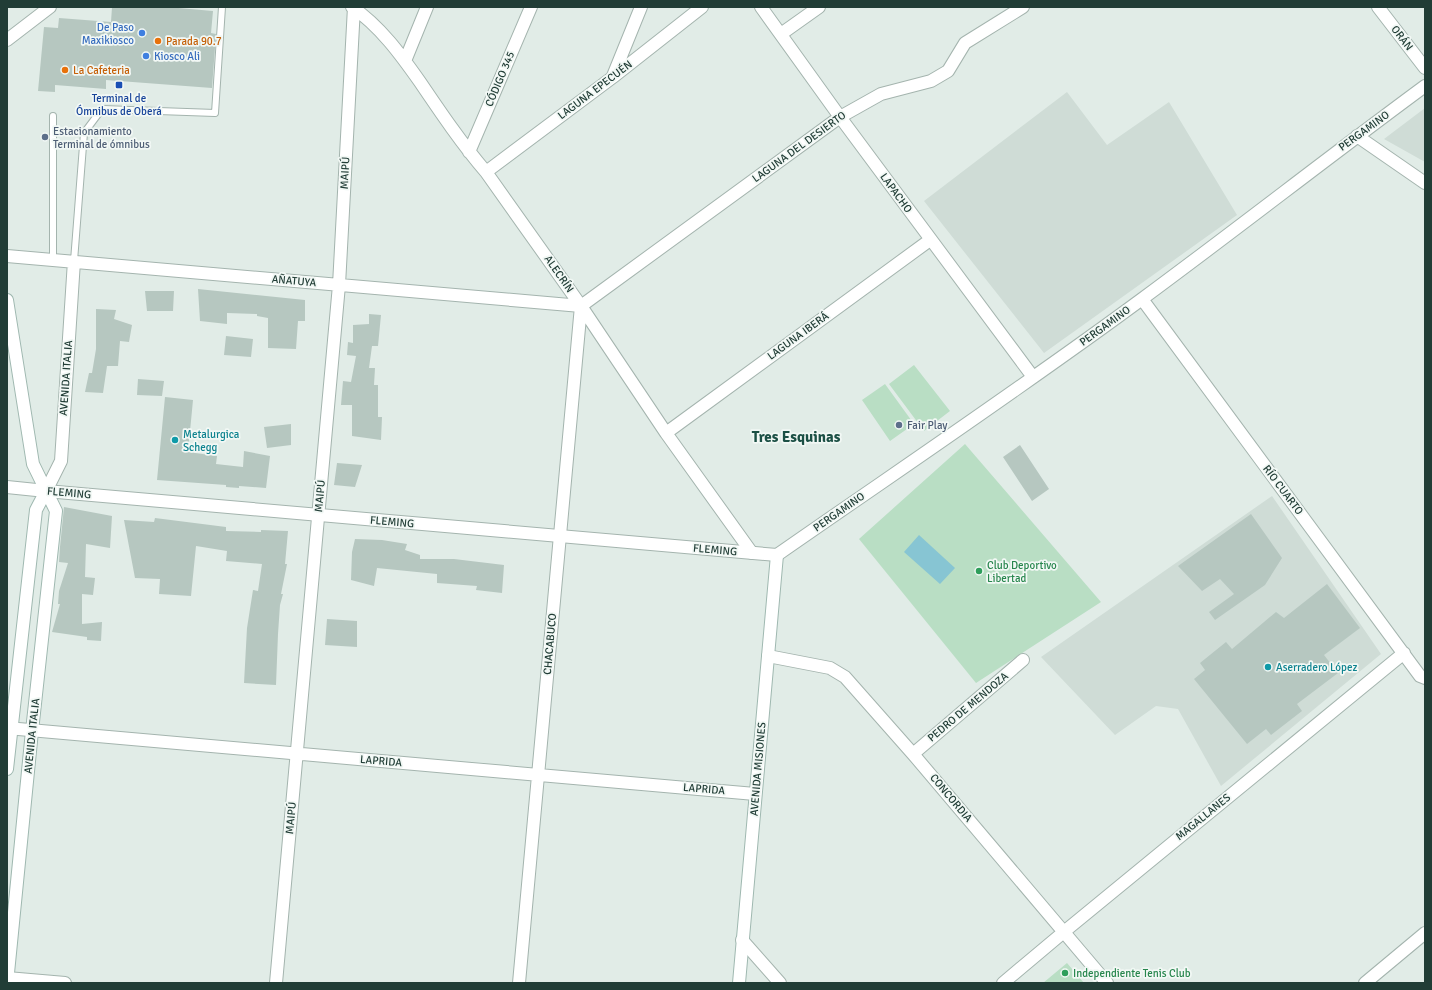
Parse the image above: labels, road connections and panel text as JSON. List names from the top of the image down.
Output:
{
  "streets": {
    "street": [
      "ORÁN",
      "CÓDIGO 345",
      "LAGUNA EPECUÉN",
      "PERGAMINO",
      "LAGUNA DEL DESIERTO",
      "MAIPÚ",
      "LAPACHO",
      "ALECRÍN",
      "AÑATUYA",
      "LAGUNA IBERÁ",
      "AVENIDA ITALIA",
      "RÍO CUARTO",
      "FLEMING",
      "CHACABUCO",
      "PEDRO DE MENDOZA",
      "LAPRIDA",
      "AVENIDA MISIONES",
      "CONCORDIA",
      "MAGALLANES"
    ]
  },
  "crossings": [
    ["CÓDIGO 345", "ALECRÍN"],
    ["LAGUNA EPECUÉN", "ALECRÍN"],
    ["PERGAMINO", "LAPACHO"],
    ["PERGAMINO", "RÍO CUARTO"],
    ["PERGAMINO", "FLEMING"],
    ["PERGAMINO", "AVENIDA MISIONES"],
    ["LAGUNA DEL DESIERTO", "LAPACHO"],
    ["LAGUNA DEL DESIERTO", "ALECRÍN"],
    ["LAGUNA DEL DESIERTO", "AÑATUYA"],
    ["LAGUNA DEL DESIERTO", "CHACABUCO"],
    ["MAIPÚ", "ALECRÍN"],
    ["MAIPÚ", "AÑATUYA"],
    ["MAIPÚ", "FLEMING"],
    ["MAIPÚ", "LAPRIDA"],
    ["LAPACHO", "LAGUNA IBERÁ"],
    ["ALECRÍN", "AÑATUYA"],
    ["ALECRÍN", "LAGUNA IBERÁ"],
    ["ALECRÍN", "FLEMING"],
    ["ALECRÍN", "CHACABUCO"],
    ["AÑATUYA", "AVENIDA ITALIA"],
    ["AÑATUYA", "CHACABUCO"],
    ["AVENIDA ITALIA", "FLEMING"],
    ["AVENIDA ITALIA", "LAPRIDA"],
    ["RÍO CUARTO", "MAGALLANES"],
    ["FLEMING", "CHACABUCO"],
    ["FLEMING", "AVENIDA MISIONES"],
    ["CHACABUCO", "LAPRIDA"],
    ["PEDRO DE MENDOZA", "CONCORDIA"],
    ["LAPRIDA", "AVENIDA MISIONES"],
    ["AVENIDA MISIONES", "CONCORDIA"],
    ["CONCORDIA", "MAGALLANES"]
  ],
  "districts": ["Tres Esquinas"],
  "places": {
    "other": [
      "De Paso Maxikiosco",
      "Parada 90.7",
      "Kiosco Ali",
      "La Cafeteria",
      "Estacionamiento Terminal de ómnibus",
      "Fair Play",
      "Metalurgica Schegg",
      "Club Deportivo Libertad",
      "Aserradero López",
      "Independiente Tenis Club"
    ],
    "transit": ["Terminal de Ómnibus de Oberá"]
  }
}
